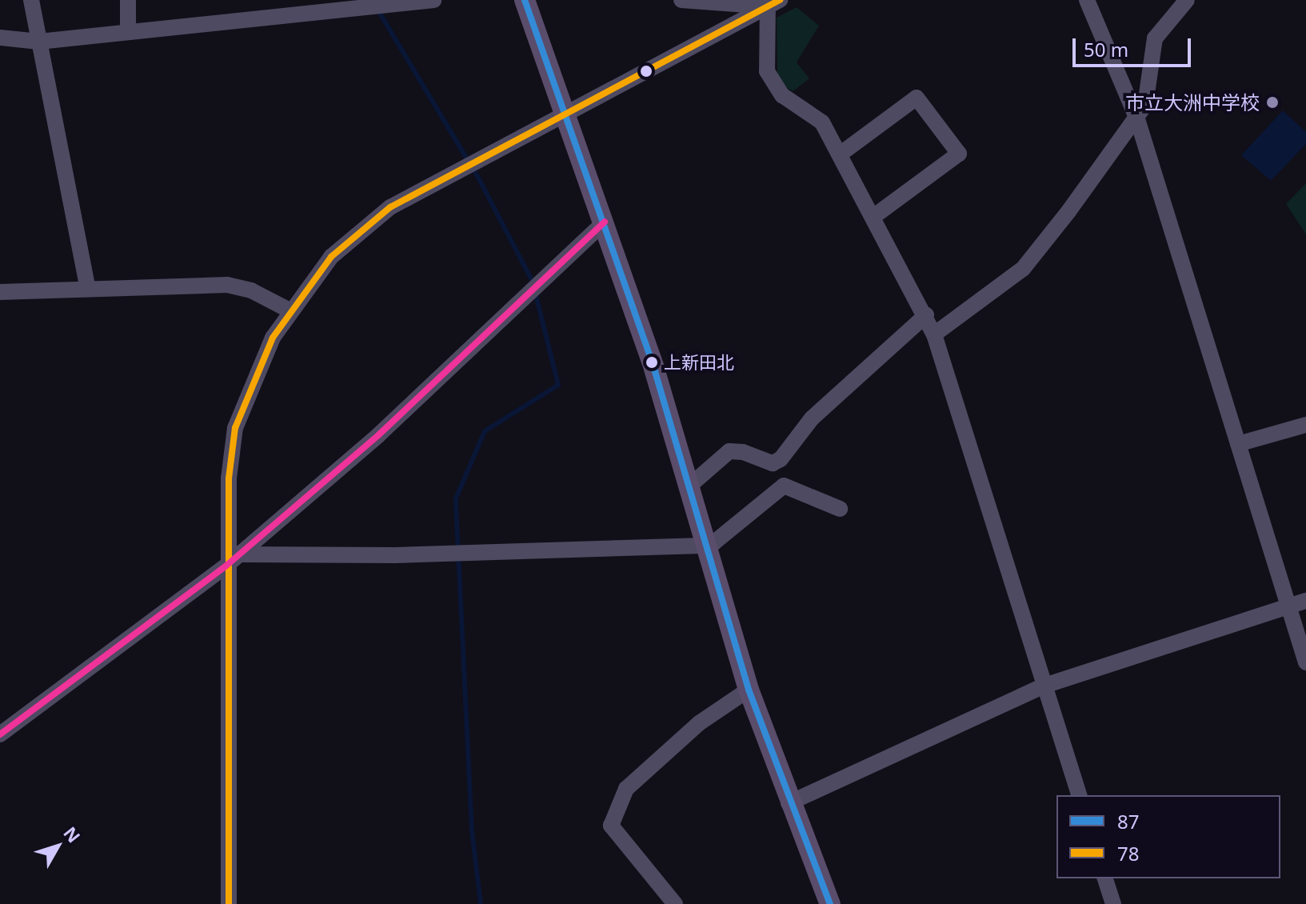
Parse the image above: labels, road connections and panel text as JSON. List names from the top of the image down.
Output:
{
  "places": ["市立大洲中学校", "上新田北"],
  "lines": ["transit line 87", "transit line 78"],
  "legend": ["87", "78"],
  "scale_bar": "50 m",
  "north": "top right"
}
